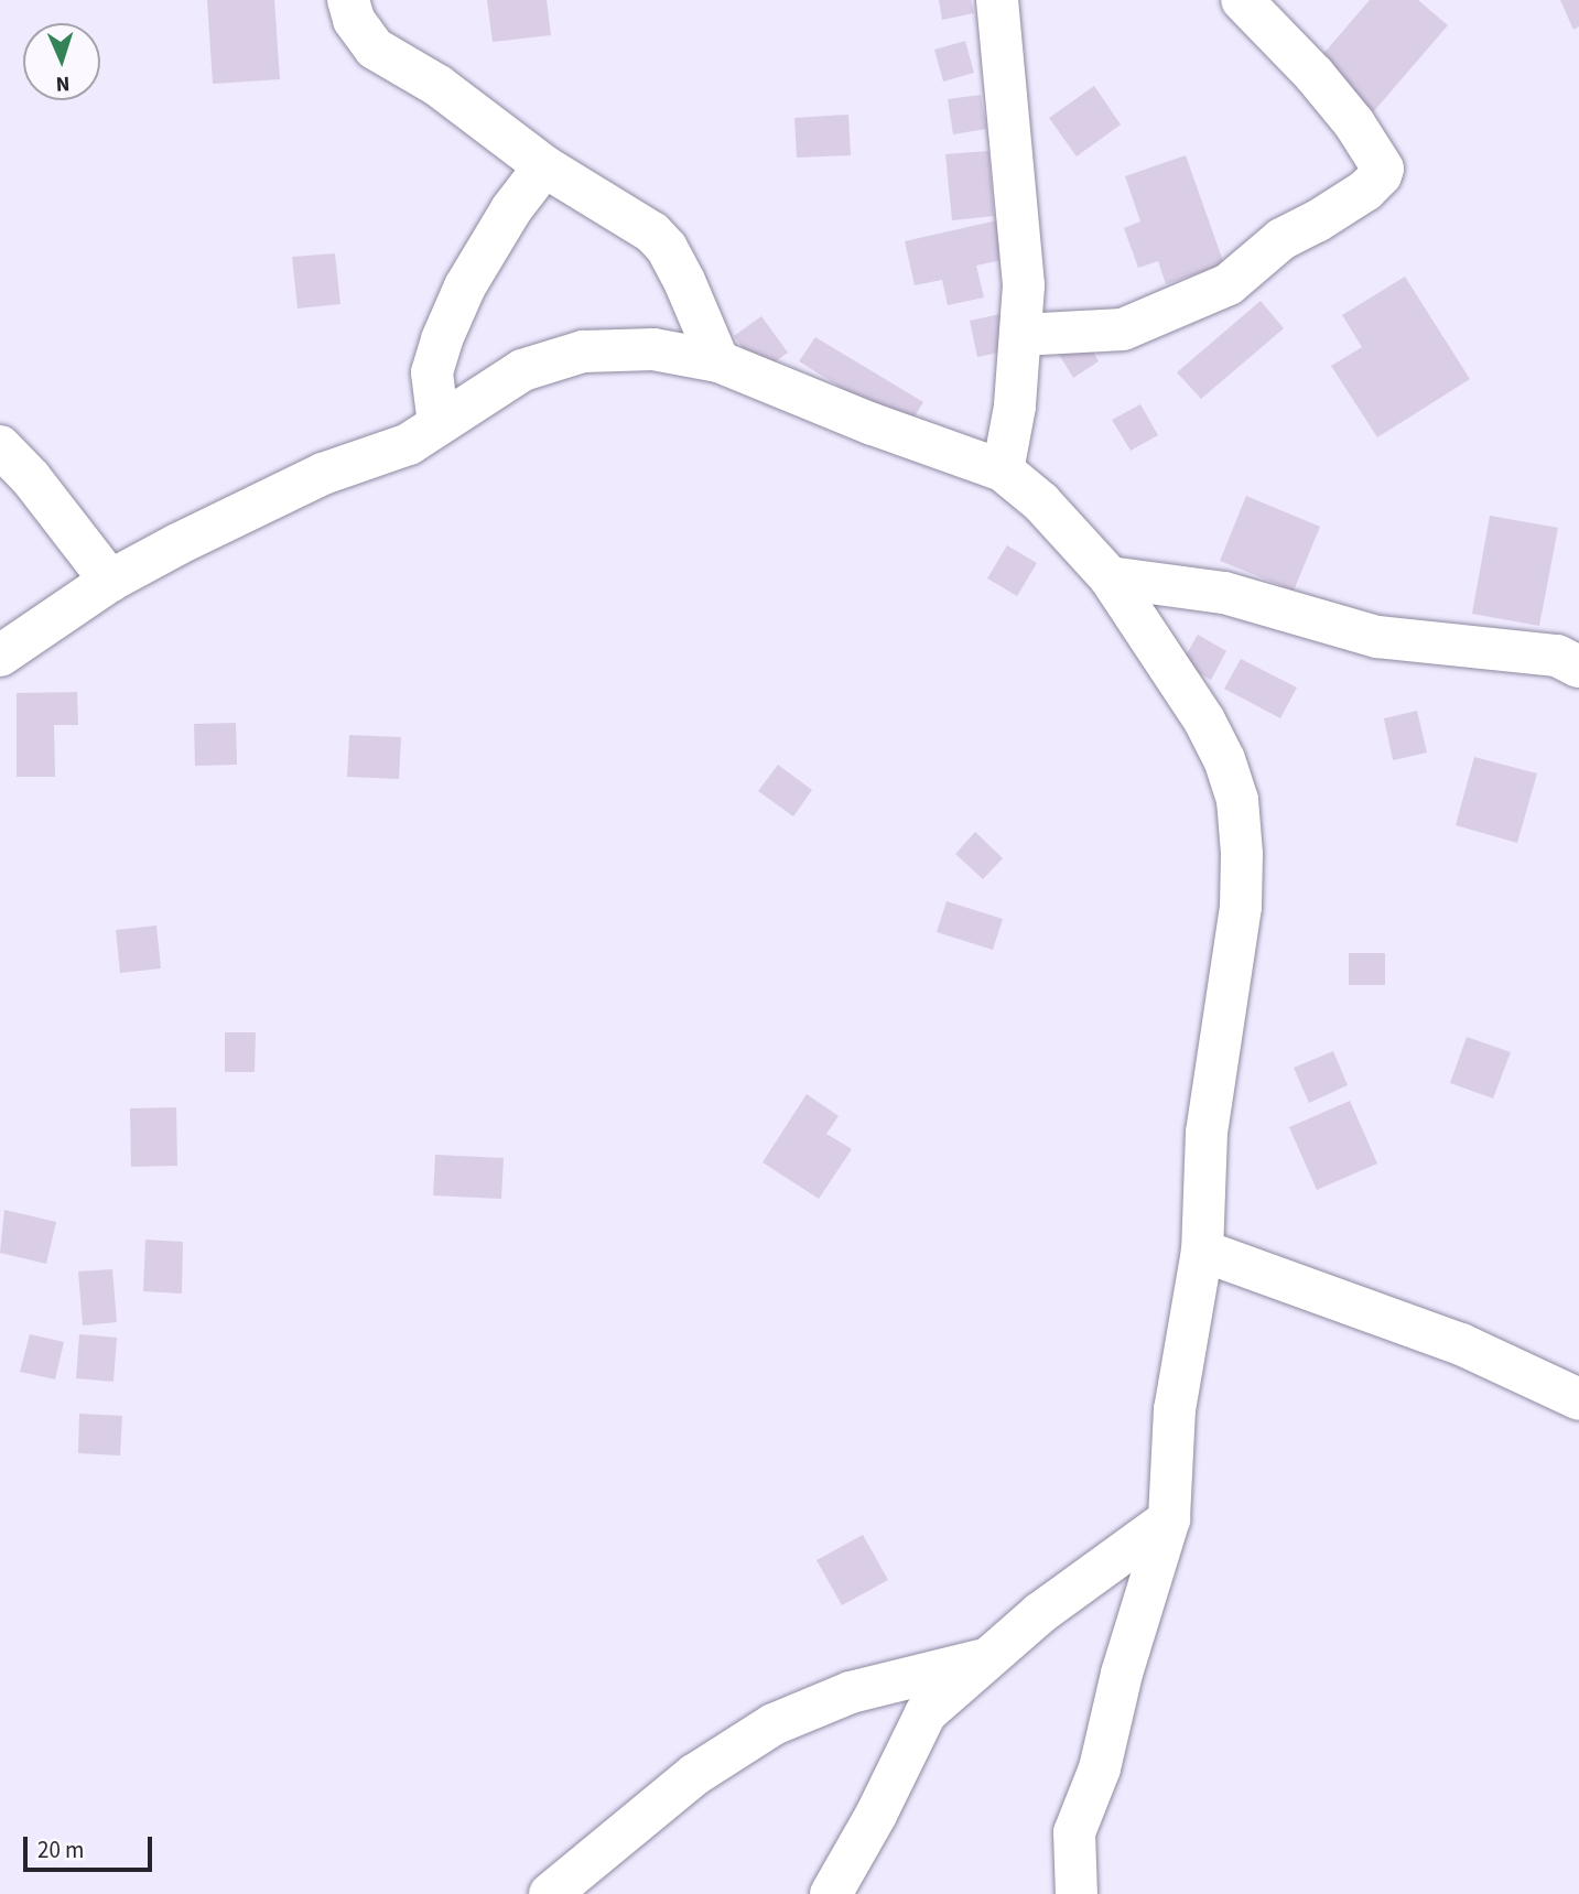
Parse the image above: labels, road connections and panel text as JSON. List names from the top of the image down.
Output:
{
  "scale_bar": "20 m",
  "north": "bottom"
}
